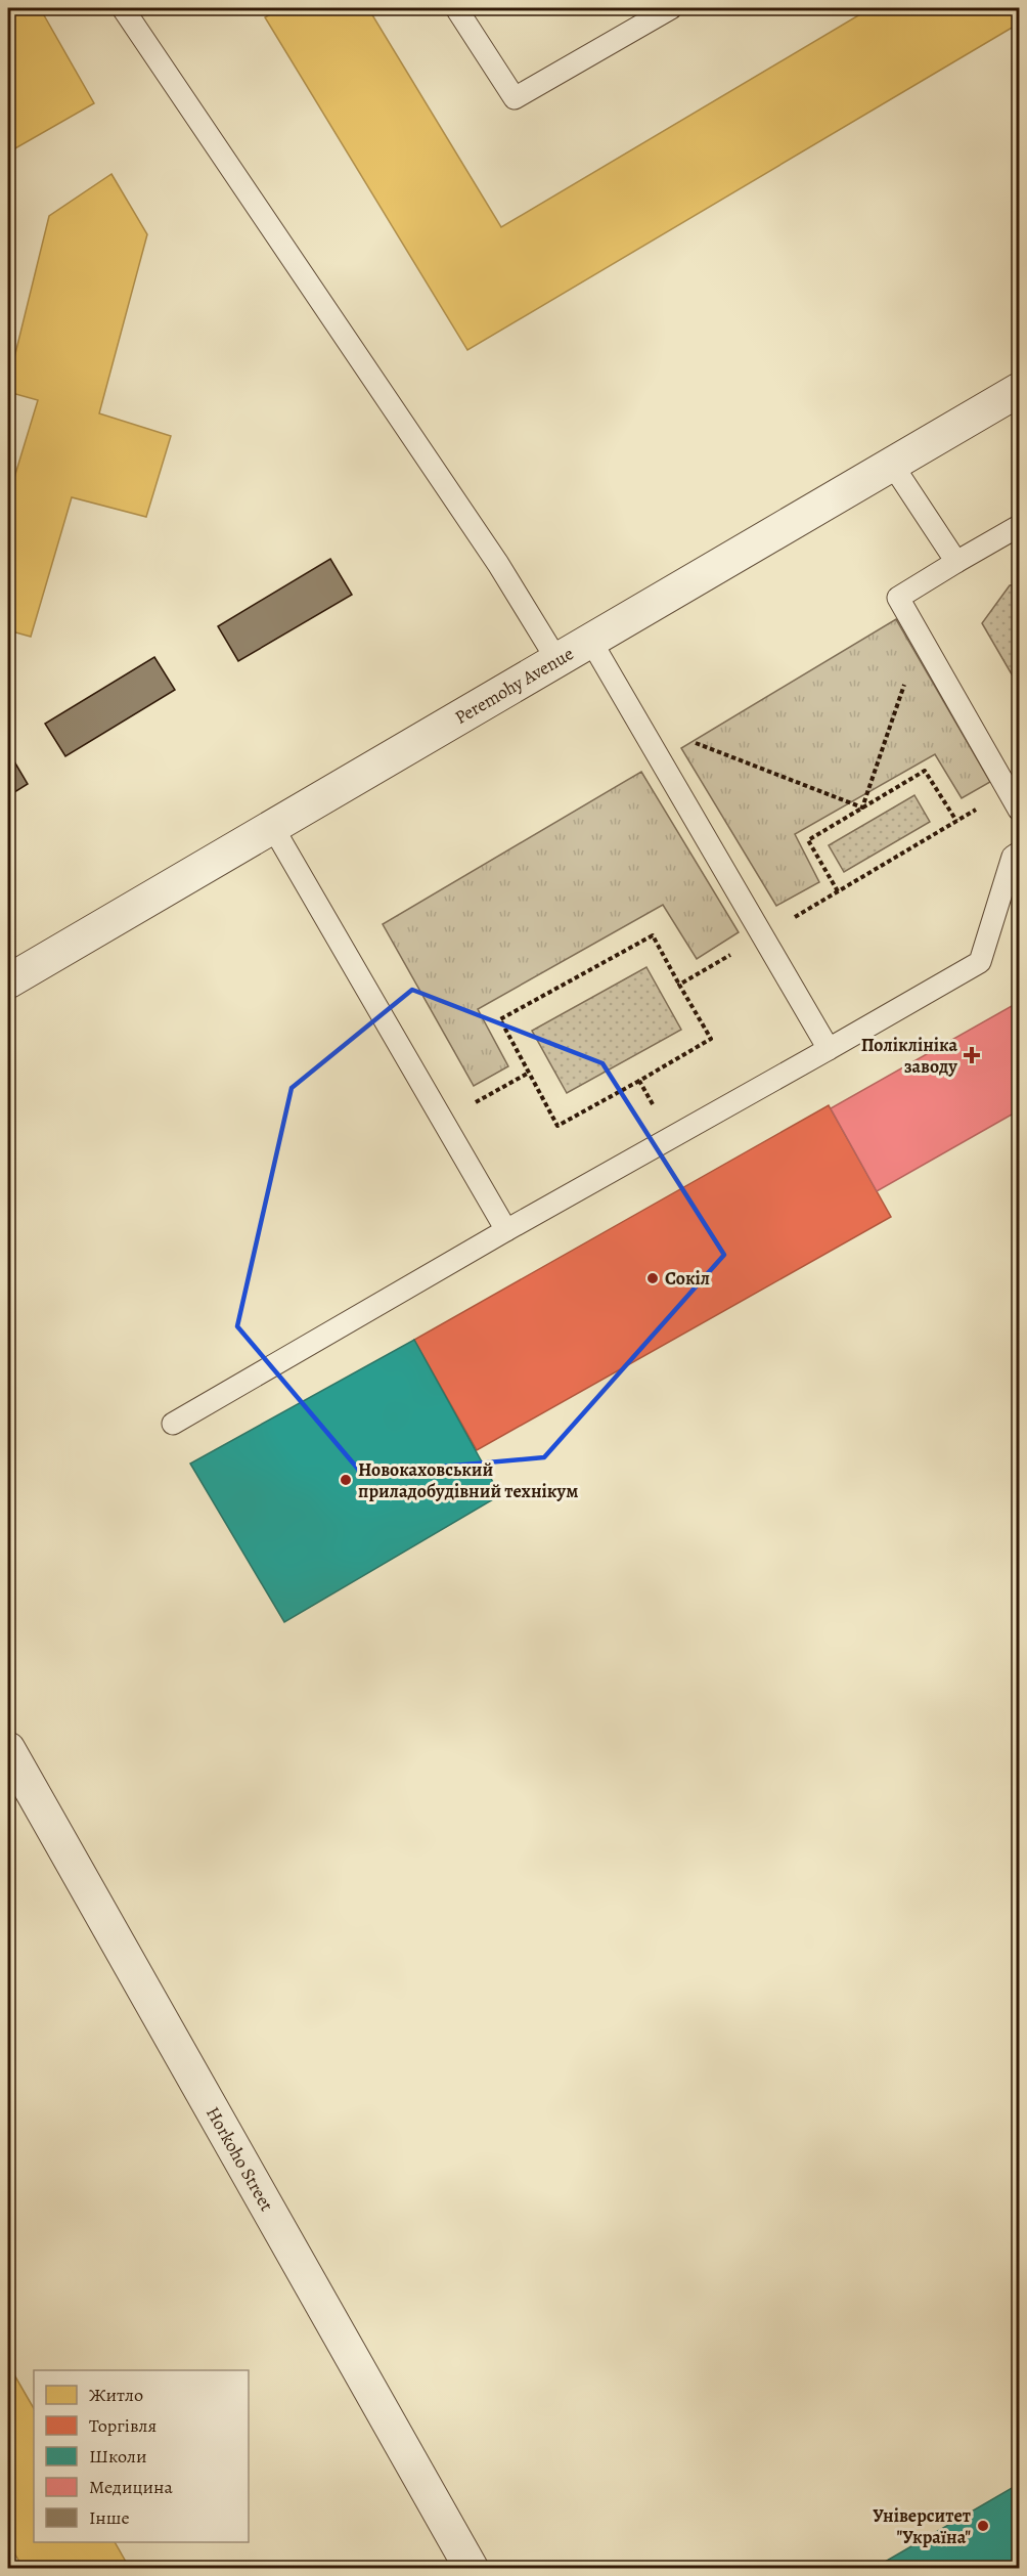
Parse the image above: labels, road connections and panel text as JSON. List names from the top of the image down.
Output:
{
  "streets": {
    "street": ["Peremohy Avenue", "Horkoho Street"]
  },
  "places": {
    "health": ["Поліклініка заводу"],
    "other": ["Сокіл", "Новокаховський приладобудівний технікум", "Університет \"Україна\""]
  },
  "legend": [
    "Житло",
    "Торгівля",
    "Школи",
    "Медицина",
    "Інше"
  ]
}
